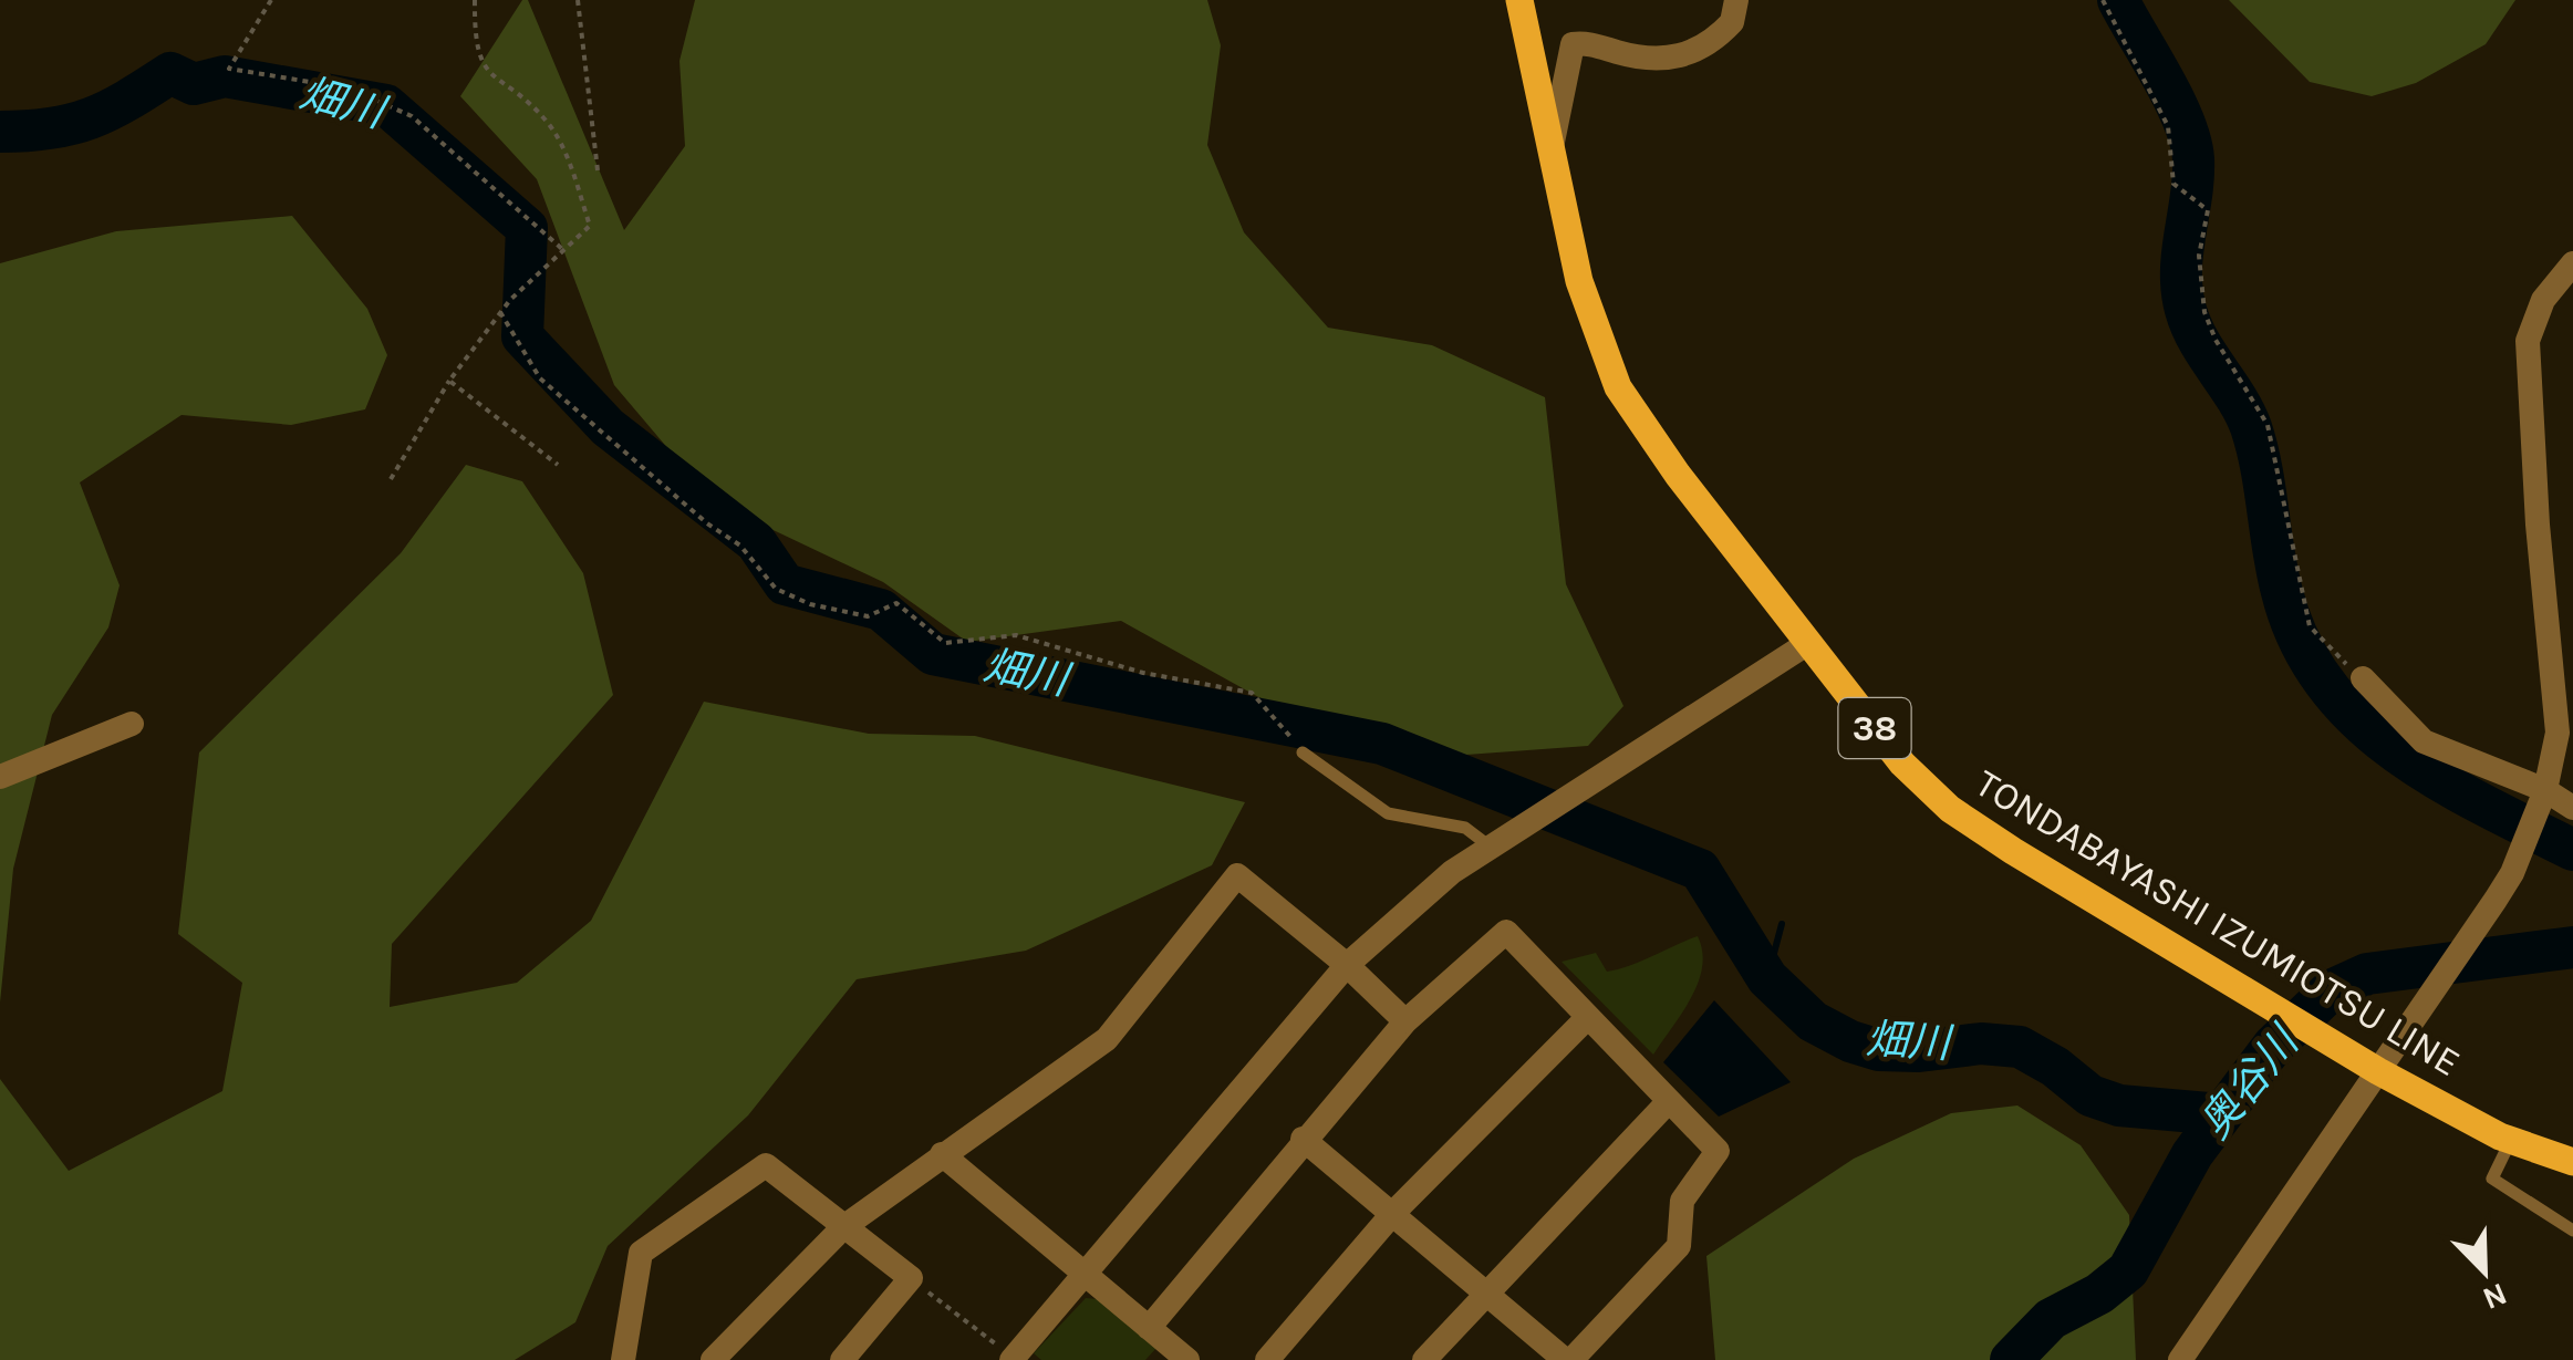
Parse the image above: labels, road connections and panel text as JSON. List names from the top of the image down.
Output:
{
  "streets": {
    "main road": ["38", "TONDABAYASHI IZUMIOTSU LINE"]
  },
  "water": ["畑川", "奥谷川"],
  "north": "bottom right"
}
